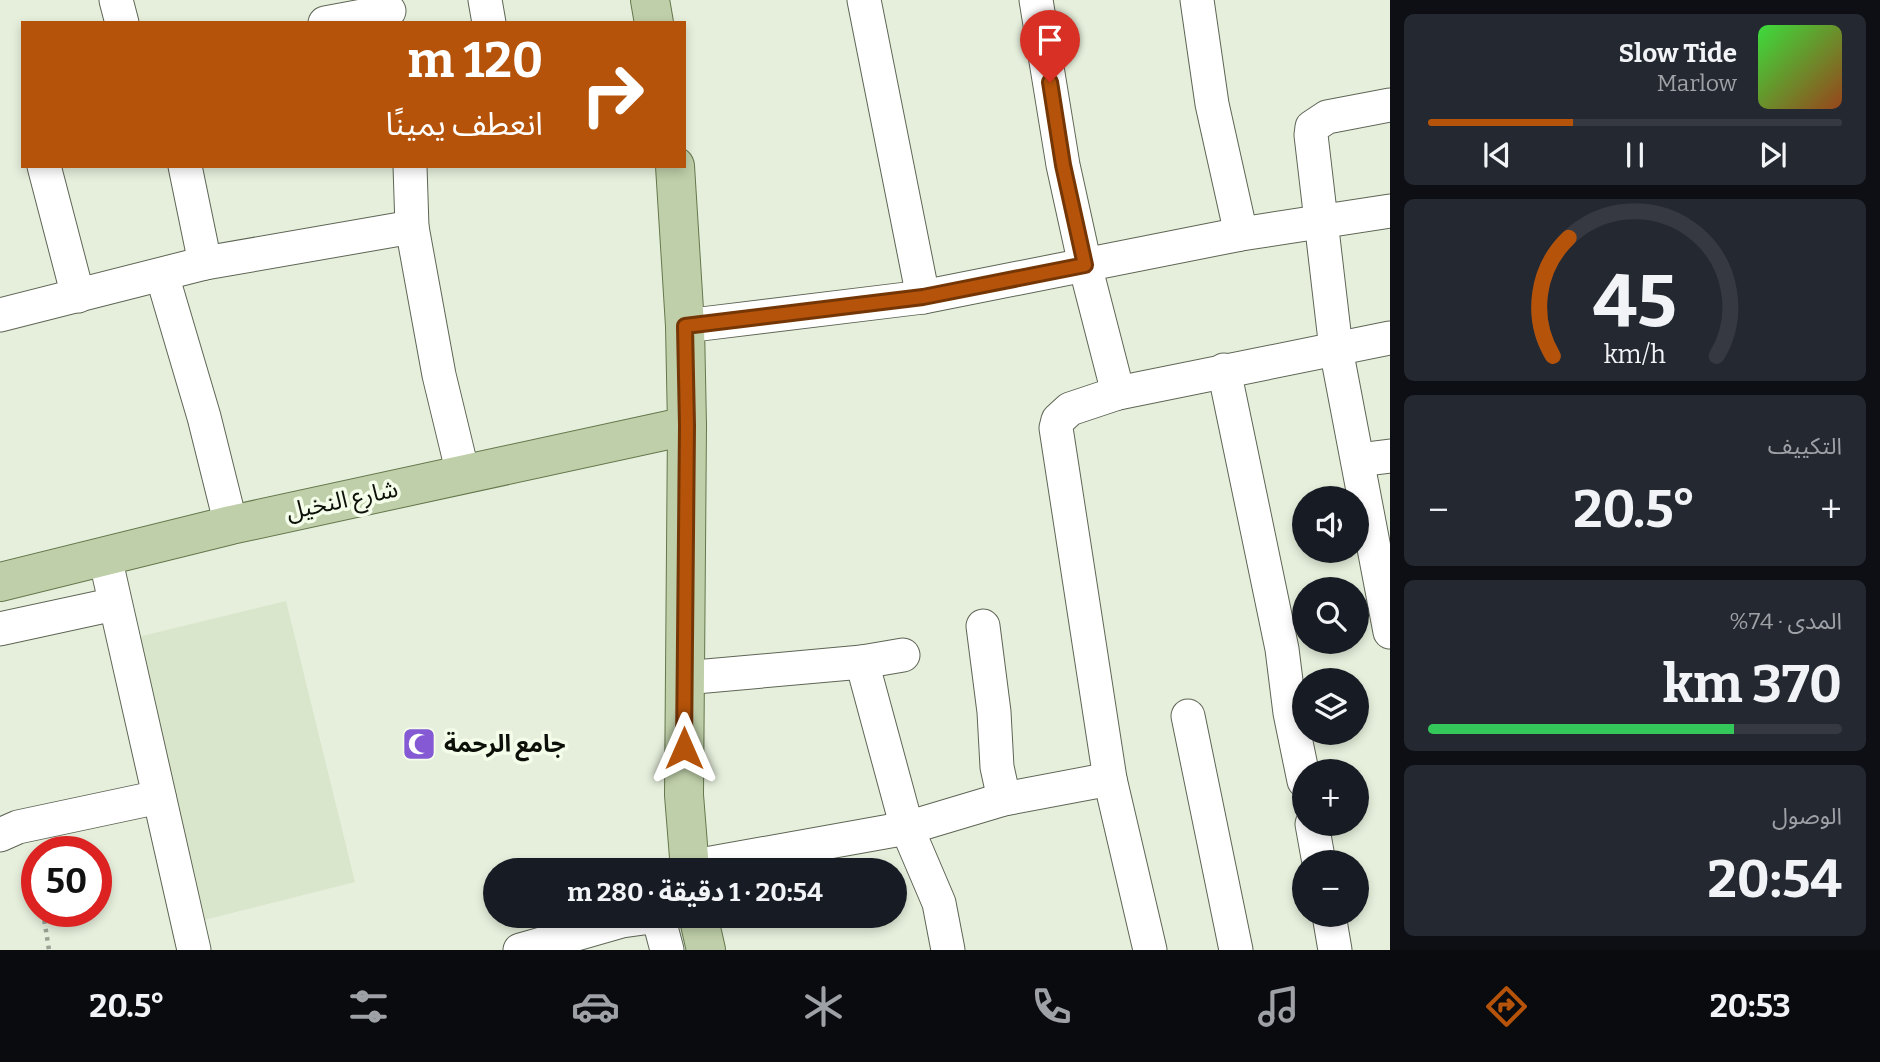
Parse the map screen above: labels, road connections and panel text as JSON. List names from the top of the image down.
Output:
{
  "streets": {
    "main road": ["شارع النخيل"]
  },
  "places": {
    "mosque": ["جامع الرحمة"]
  },
  "page": {
    "turn": ["120 m", "انعطف يمينًا"],
    "song": ["Slow Tide", "Marlow"],
    "tile": [
      "التكييف",
      ["المدى · 74%", "370 km"],
      ["الوصول", "20:54"]
    ],
    "heat": ["−", "20.5°", "+"],
    "map_buttons": ["+", "−"],
    "limit": "50",
    "trip": "20:54 · 1 دقيقة · 280 m",
    "tabs": ["20:53", "20.5°"],
    "gauge": ["45", "km/h"]
  }
}
